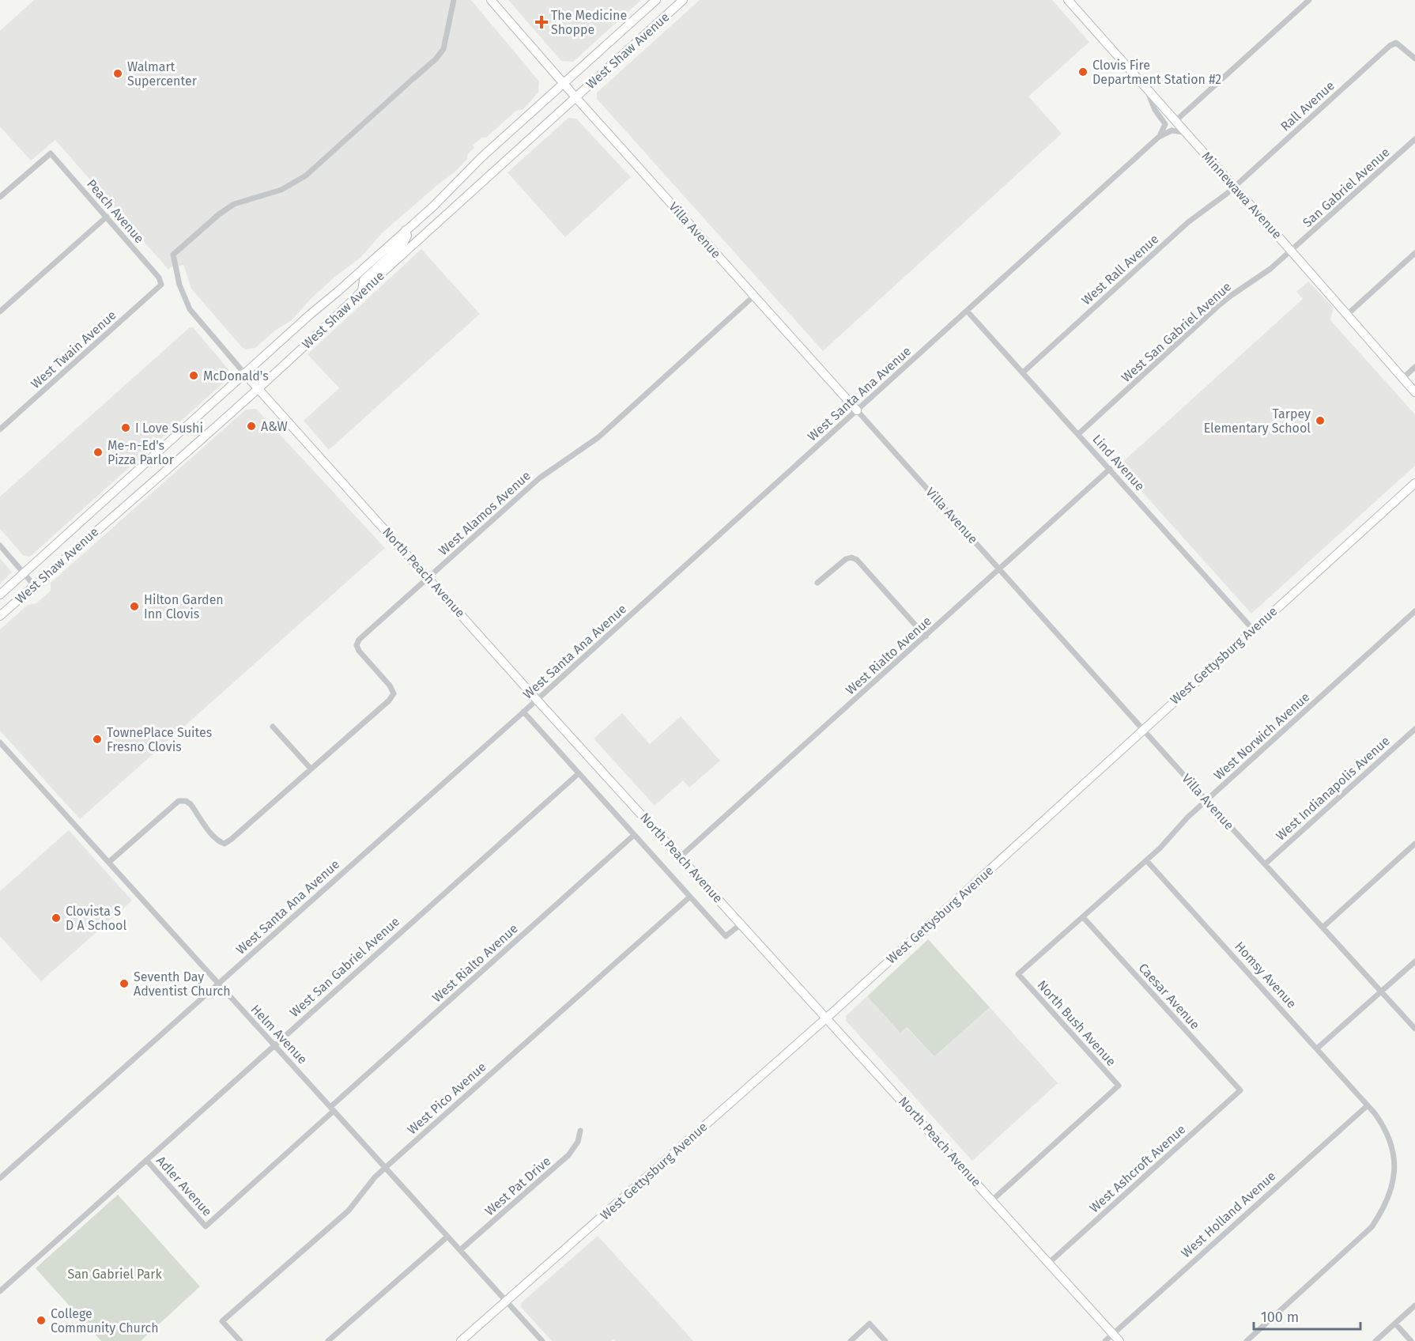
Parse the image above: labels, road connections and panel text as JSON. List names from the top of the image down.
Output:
{
  "streets": {
    "main road": [
      "West Shaw Avenue",
      "Minnewawa Avenue",
      "Villa Avenue",
      "North Peach Avenue",
      "West Gettysburg Avenue"
    ],
    "street": [
      "Rall Avenue",
      "San Gabriel Avenue",
      "Peach Avenue",
      "West Rall Avenue",
      "West San Gabriel Avenue",
      "West Twain Avenue",
      "West Santa Ana Avenue",
      "Lind Avenue",
      "West Alamos Avenue",
      "West Rialto Avenue",
      "West Norwich Avenue",
      "West Indianapolis Avenue",
      "Homsy Avenue",
      "Caesar Avenue",
      "North Bush Avenue",
      "Helm Avenue",
      "West Pico Avenue",
      "West Ashcroft Avenue",
      "Adler Avenue",
      "West Pat Drive",
      "West Holland Avenue"
    ]
  },
  "crossings": [
    ["West Shaw Avenue", "Villa Avenue"],
    ["West Shaw Avenue", "North Peach Avenue"],
    ["Rall Avenue", "Minnewawa Avenue"],
    ["Rall Avenue", "West Rall Avenue"],
    ["San Gabriel Avenue", "Minnewawa Avenue"],
    ["San Gabriel Avenue", "West San Gabriel Avenue"],
    ["Minnewawa Avenue", "West Rall Avenue"],
    ["Minnewawa Avenue", "West San Gabriel Avenue"],
    ["Minnewawa Avenue", "West Santa Ana Avenue"],
    ["Peach Avenue", "West Twain Avenue"],
    ["Villa Avenue", "West Santa Ana Avenue"],
    ["Villa Avenue", "West Alamos Avenue"],
    ["Villa Avenue", "West Rialto Avenue"],
    ["Villa Avenue", "West Gettysburg Avenue"],
    ["Villa Avenue", "West Norwich Avenue"],
    ["Villa Avenue", "West Indianapolis Avenue"],
    ["West Rall Avenue", "Lind Avenue"],
    ["West San Gabriel Avenue", "Lind Avenue"],
    ["West San Gabriel Avenue", "Helm Avenue"],
    ["West San Gabriel Avenue", "Adler Avenue"],
    ["West Santa Ana Avenue", "Lind Avenue"],
    ["West Santa Ana Avenue", "North Peach Avenue"],
    ["West Santa Ana Avenue", "Helm Avenue"],
    ["Lind Avenue", "West Rialto Avenue"],
    ["Lind Avenue", "West Gettysburg Avenue"],
    ["West Alamos Avenue", "North Peach Avenue"],
    ["West Alamos Avenue", "Helm Avenue"],
    ["North Peach Avenue", "West Rialto Avenue"],
    ["North Peach Avenue", "West Gettysburg Avenue"],
    ["North Peach Avenue", "North Bush Avenue"],
    ["North Peach Avenue", "West Ashcroft Avenue"],
    ["North Peach Avenue", "West Holland Avenue"],
    ["West Rialto Avenue", "Helm Avenue"],
    ["West Rialto Avenue", "Adler Avenue"],
    ["West Gettysburg Avenue", "Helm Avenue"],
    ["West Norwich Avenue", "Homsy Avenue"],
    ["West Norwich Avenue", "Caesar Avenue"],
    ["West Norwich Avenue", "North Bush Avenue"],
    ["Homsy Avenue", "West Holland Avenue"],
    ["Caesar Avenue", "West Ashcroft Avenue"],
    ["Helm Avenue", "West Pico Avenue"],
    ["Helm Avenue", "West Pat Drive"]
  ],
  "parks": ["San Gabriel Park"],
  "places": {
    "health": ["The Medicine Shoppe"],
    "other": [
      "Clovis Fire Department Station #2",
      "Walmart Supercenter",
      "McDonald's",
      "Tarpey Elementary School",
      "A&W",
      "I Love Sushi",
      "Me-n-Ed's Pizza Parlor",
      "Hilton Garden Inn Clovis",
      "TownePlace Suites Fresno Clovis",
      "Clovista S D A School",
      "Seventh Day Adventist Church",
      "College Community Church"
    ]
  },
  "scale_bar": "100 m"
}
